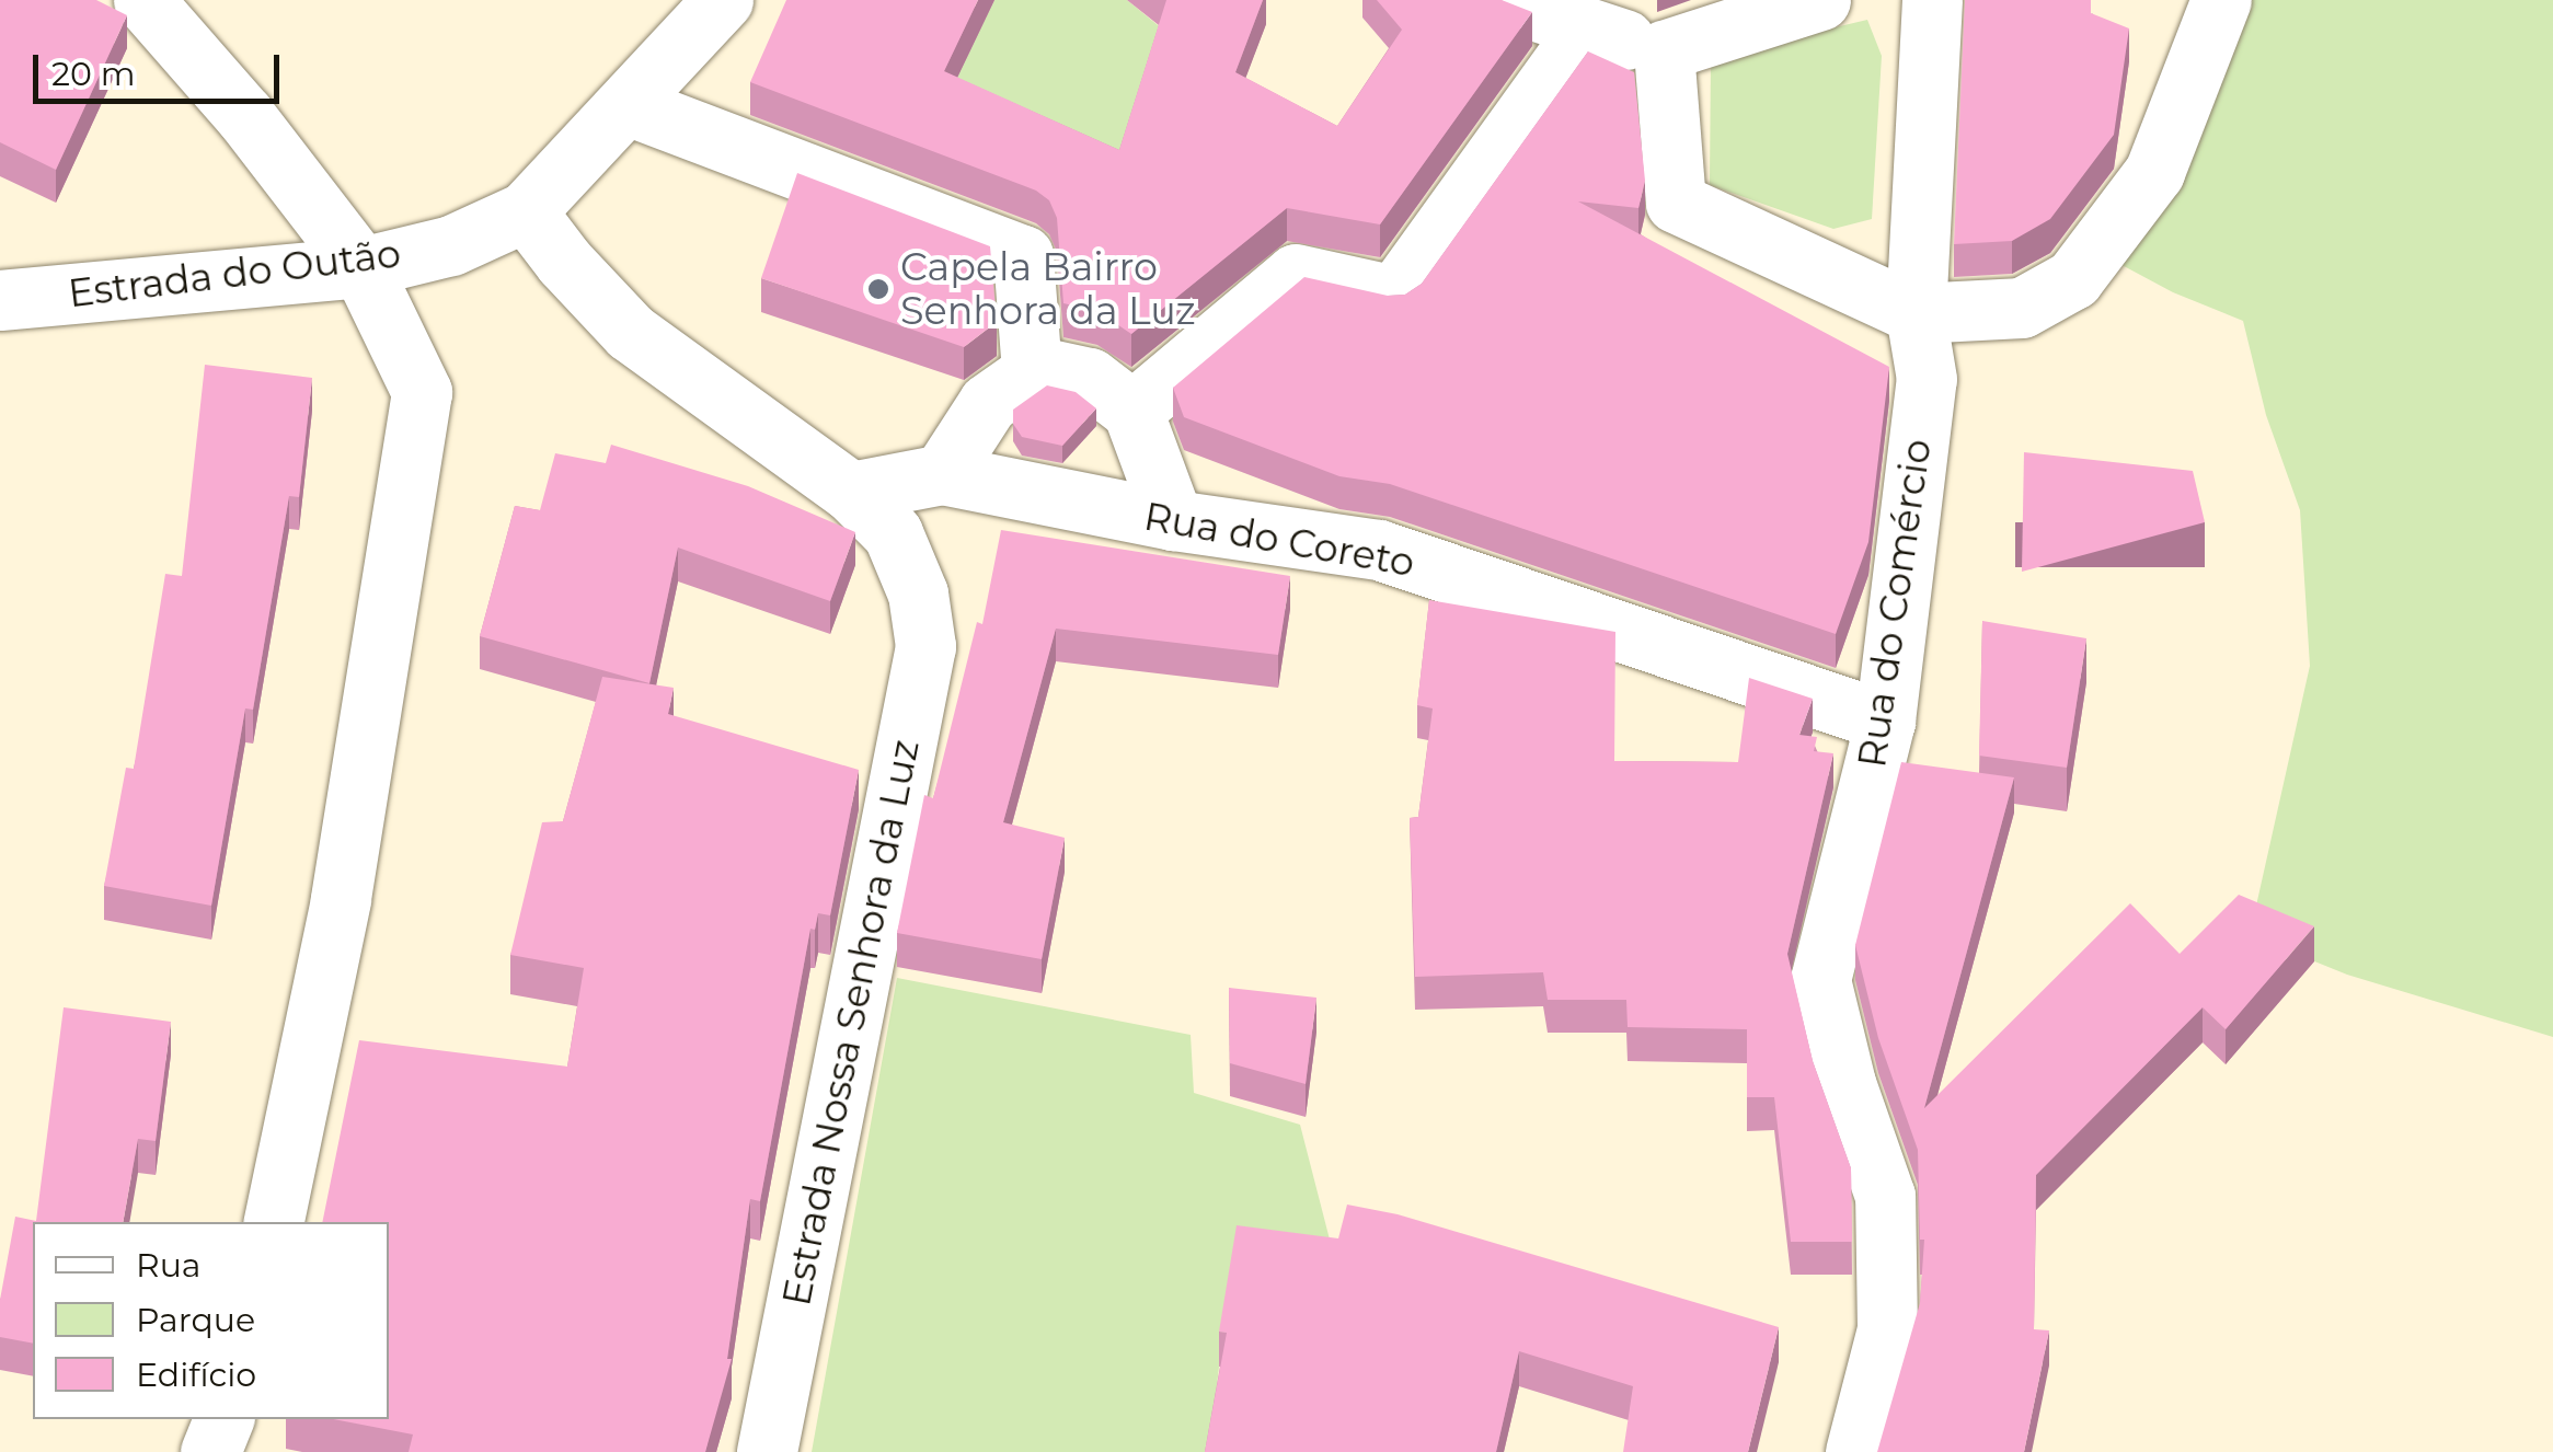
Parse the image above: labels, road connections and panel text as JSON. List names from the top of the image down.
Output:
{
  "streets": {
    "street": [
      "Estrada do Outão",
      "Rua do Coreto",
      "Rua do Comércio",
      "Estrada Nossa Senhora da Luz"
    ]
  },
  "crossings": [
    ["Estrada do Outão", "Estrada Nossa Senhora da Luz"],
    ["Rua do Coreto", "Rua do Comércio"],
    ["Rua do Coreto", "Estrada Nossa Senhora da Luz"]
  ],
  "places": ["Capela Bairro Senhora da Luz"],
  "legend": ["Rua", "Parque", "Edifício"],
  "scale_bar": "20 m"
}
